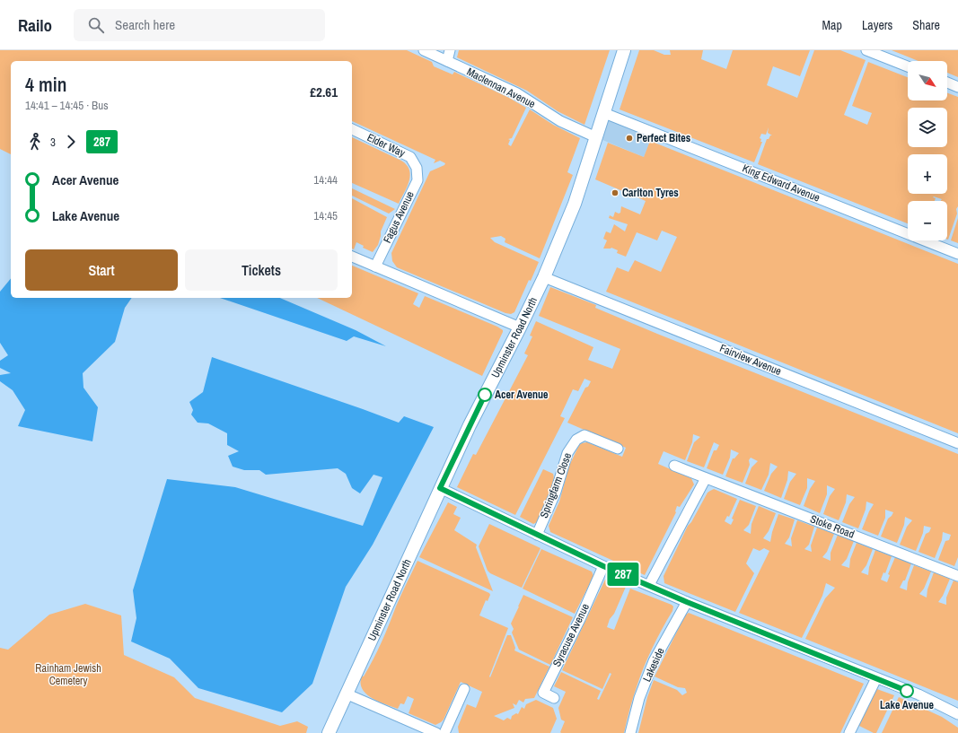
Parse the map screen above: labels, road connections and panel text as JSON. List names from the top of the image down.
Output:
{
  "streets": {
    "street": [
      "Maclennan Avenue",
      "Elder Way",
      "King Edward Avenue",
      "Fagus Avenue",
      "Upminster Road North",
      "Fairview Avenue",
      "Springfarm Close",
      "Stoke Road",
      "Syracuse Avenue",
      "Lakeside"
    ]
  },
  "crossings": [
    ["Maclennan Avenue", "Upminster Road North"],
    ["Elder Way", "Fagus Avenue"],
    ["King Edward Avenue", "Upminster Road North"],
    ["Upminster Road North", "Fairview Avenue"]
  ],
  "parks": ["Rainham Jewish Cemetery"],
  "places": [
    "Perfect Bites",
    "Carlton Tyres",
    "Acer Avenue",
    "Lake Avenue"
  ],
  "lines": ["bus line 287"],
  "north": "bottom right",
  "page": {
    "header": "Railo",
    "search": "Search here",
    "nav": ["Map", "Layers", "Share"],
    "on_map": "287",
    "map_buttons": ["+", "−"],
    "heading": ["4 min", "14:41 – 14:45 · Bus", "£2.61"],
    "legs": ["3", "287"],
    "list": [
      {
        "name": "Acer Avenue",
        "value": "14:44"
      },
      {
        "name": "Lake Avenue",
        "value": "14:45"
      }
    ],
    "buttons": ["Start", "Tickets"]
  }
}
